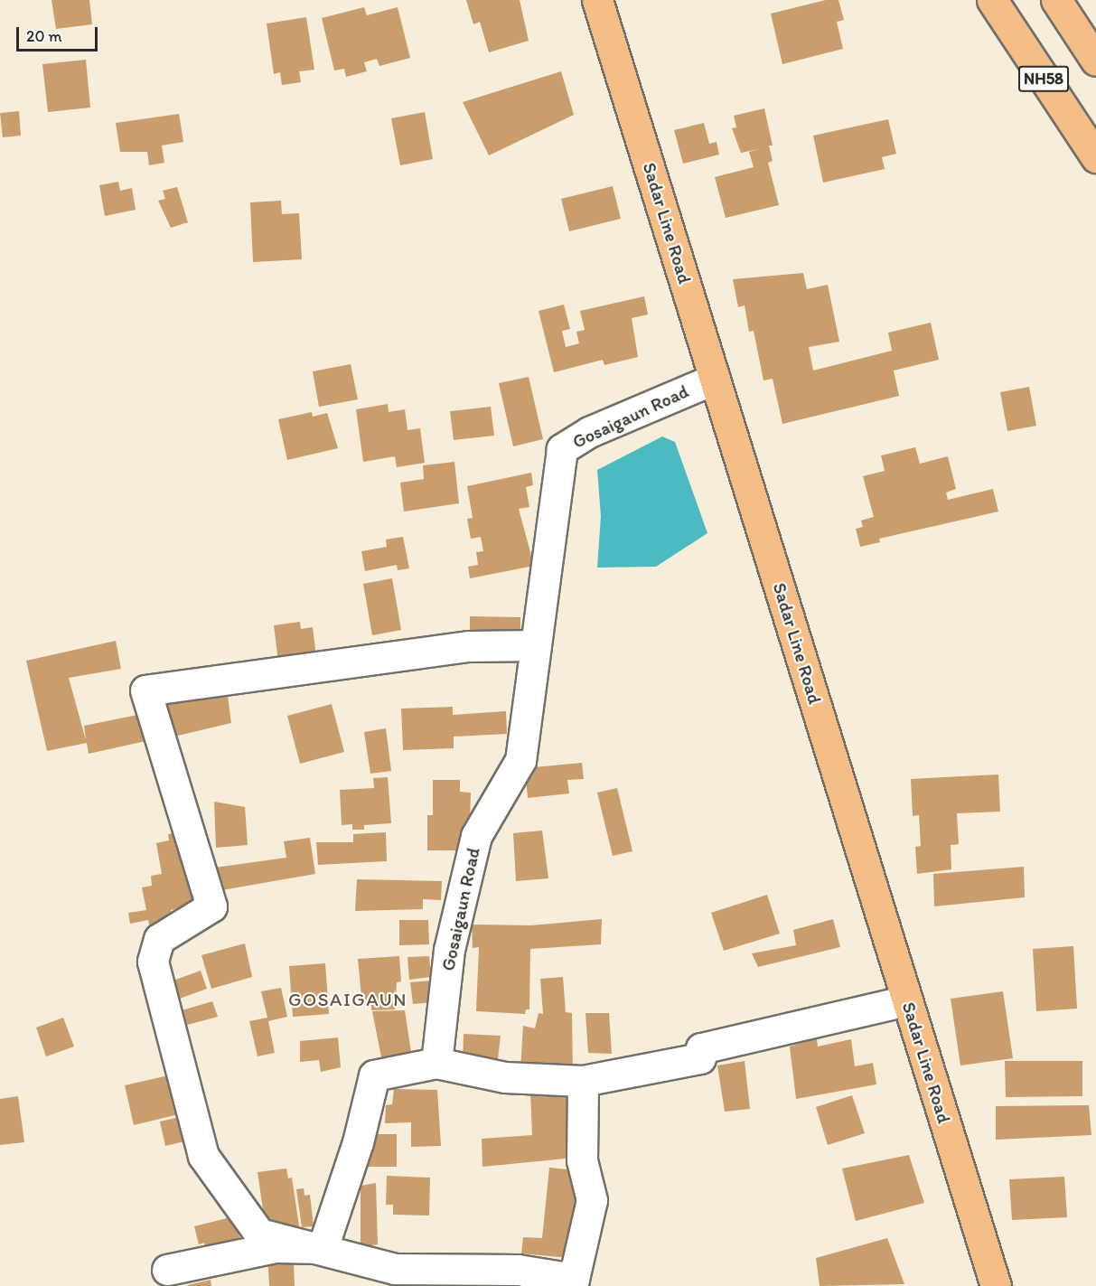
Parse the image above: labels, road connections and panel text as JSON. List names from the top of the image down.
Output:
{
  "streets": {
    "main road": ["NH58", "Sadar Line Road"],
    "street": ["Gosaigaun Road"]
  },
  "crossings": [
    ["Sadar Line Road", "Gosaigaun Road"]
  ],
  "districts": ["GOSAIGAUN"],
  "scale_bar": "20 m"
}
